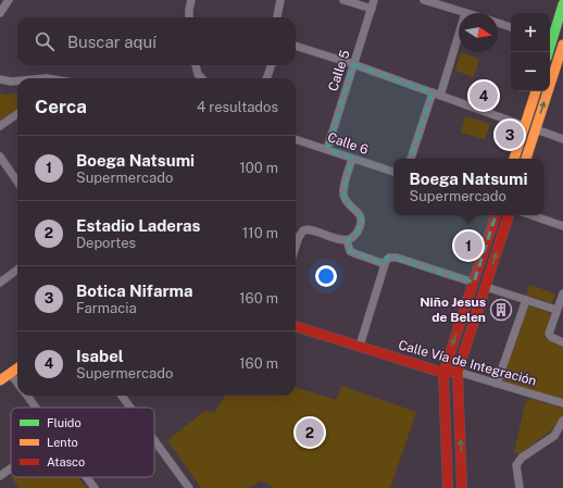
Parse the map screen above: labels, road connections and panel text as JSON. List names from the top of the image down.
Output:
{
  "streets": {
    "street": ["Calle 5", "Calle 6", "Calle Vía de Integración"]
  },
  "crossings": [
    ["Calle 5", "Calle 6"]
  ],
  "places": {
    "building": ["Niño Jesus de Belen"]
  },
  "legend": ["Fluido", "Lento", "Atasco"],
  "north": "right",
  "page": {
    "map_buttons": ["+", "−"],
    "search": "Buscar aquí",
    "heading": ["Cerca", "4 resultados"],
    "pins": [
      "4",
      "3",
      "1",
      "2"
    ],
    "list": [
      {
        "mark": "1",
        "name": "Boega Natsumi",
        "note": "Supermercado",
        "value": "100 m"
      },
      {
        "mark": "2",
        "name": "Estadio Laderas",
        "note": "Deportes",
        "value": "110 m"
      },
      {
        "mark": "3",
        "name": "Botica Nifarma",
        "note": "Farmacia",
        "value": "160 m"
      },
      {
        "mark": "4",
        "name": "Isabel",
        "note": "Supermercado",
        "value": "160 m"
      }
    ],
    "popup": ["Boega Natsumi", "Supermercado"]
  }
}
